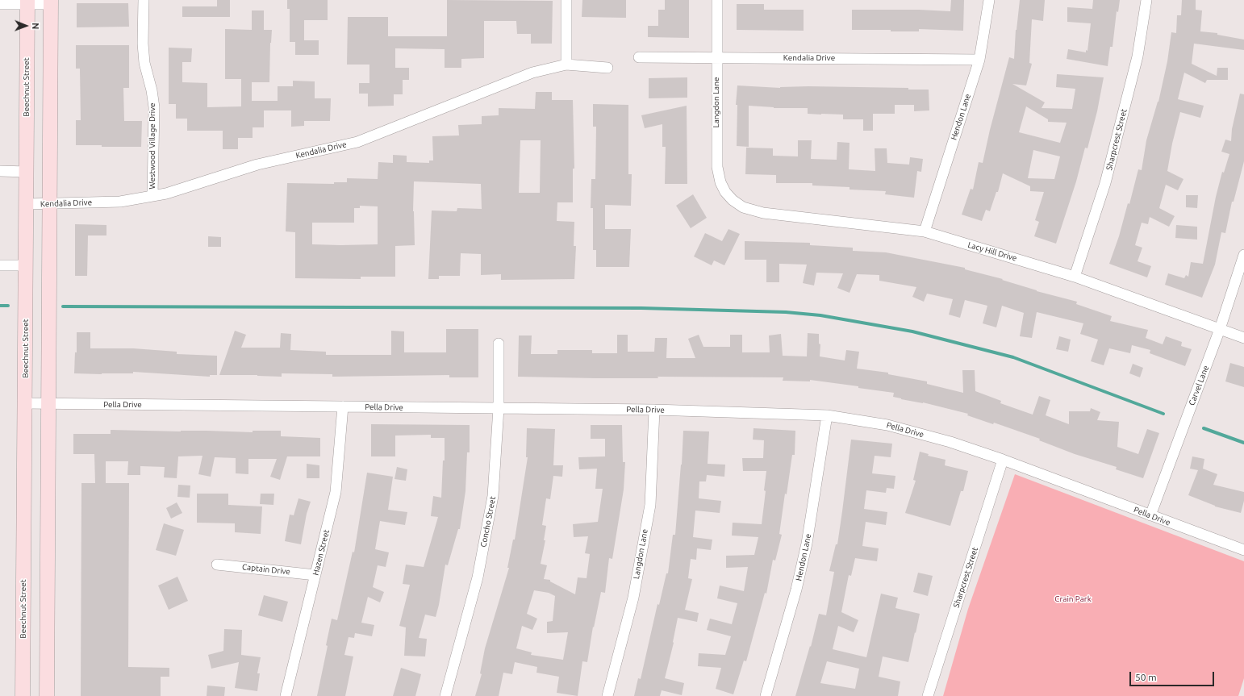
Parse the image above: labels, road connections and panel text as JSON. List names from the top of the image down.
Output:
{
  "streets": {
    "main road": ["Beechnut Street"],
    "street": [
      "Kendalia Drive",
      "Langdon Lane",
      "Hendon Lane",
      "Sharpcrest Street",
      "Westwood Village Drive",
      "Lacy Hill Drive",
      "Carvel Lane",
      "Pella Drive",
      "Concho Street",
      "Hazen Street",
      "Captain Drive"
    ]
  },
  "crossings": [
    ["Kendalia Drive", "Beechnut Street"],
    ["Kendalia Drive", "Langdon Lane"],
    ["Kendalia Drive", "Hendon Lane"],
    ["Kendalia Drive", "Westwood Village Drive"],
    ["Beechnut Street", "Pella Drive"],
    ["Langdon Lane", "Lacy Hill Drive"],
    ["Langdon Lane", "Pella Drive"],
    ["Hendon Lane", "Lacy Hill Drive"],
    ["Hendon Lane", "Pella Drive"],
    ["Sharpcrest Street", "Lacy Hill Drive"],
    ["Sharpcrest Street", "Pella Drive"],
    ["Lacy Hill Drive", "Carvel Lane"],
    ["Carvel Lane", "Pella Drive"],
    ["Pella Drive", "Concho Street"],
    ["Pella Drive", "Hazen Street"],
    ["Hazen Street", "Captain Drive"]
  ],
  "parks": ["Crain Park"],
  "scale_bar": "50 m",
  "north": "right"
}
